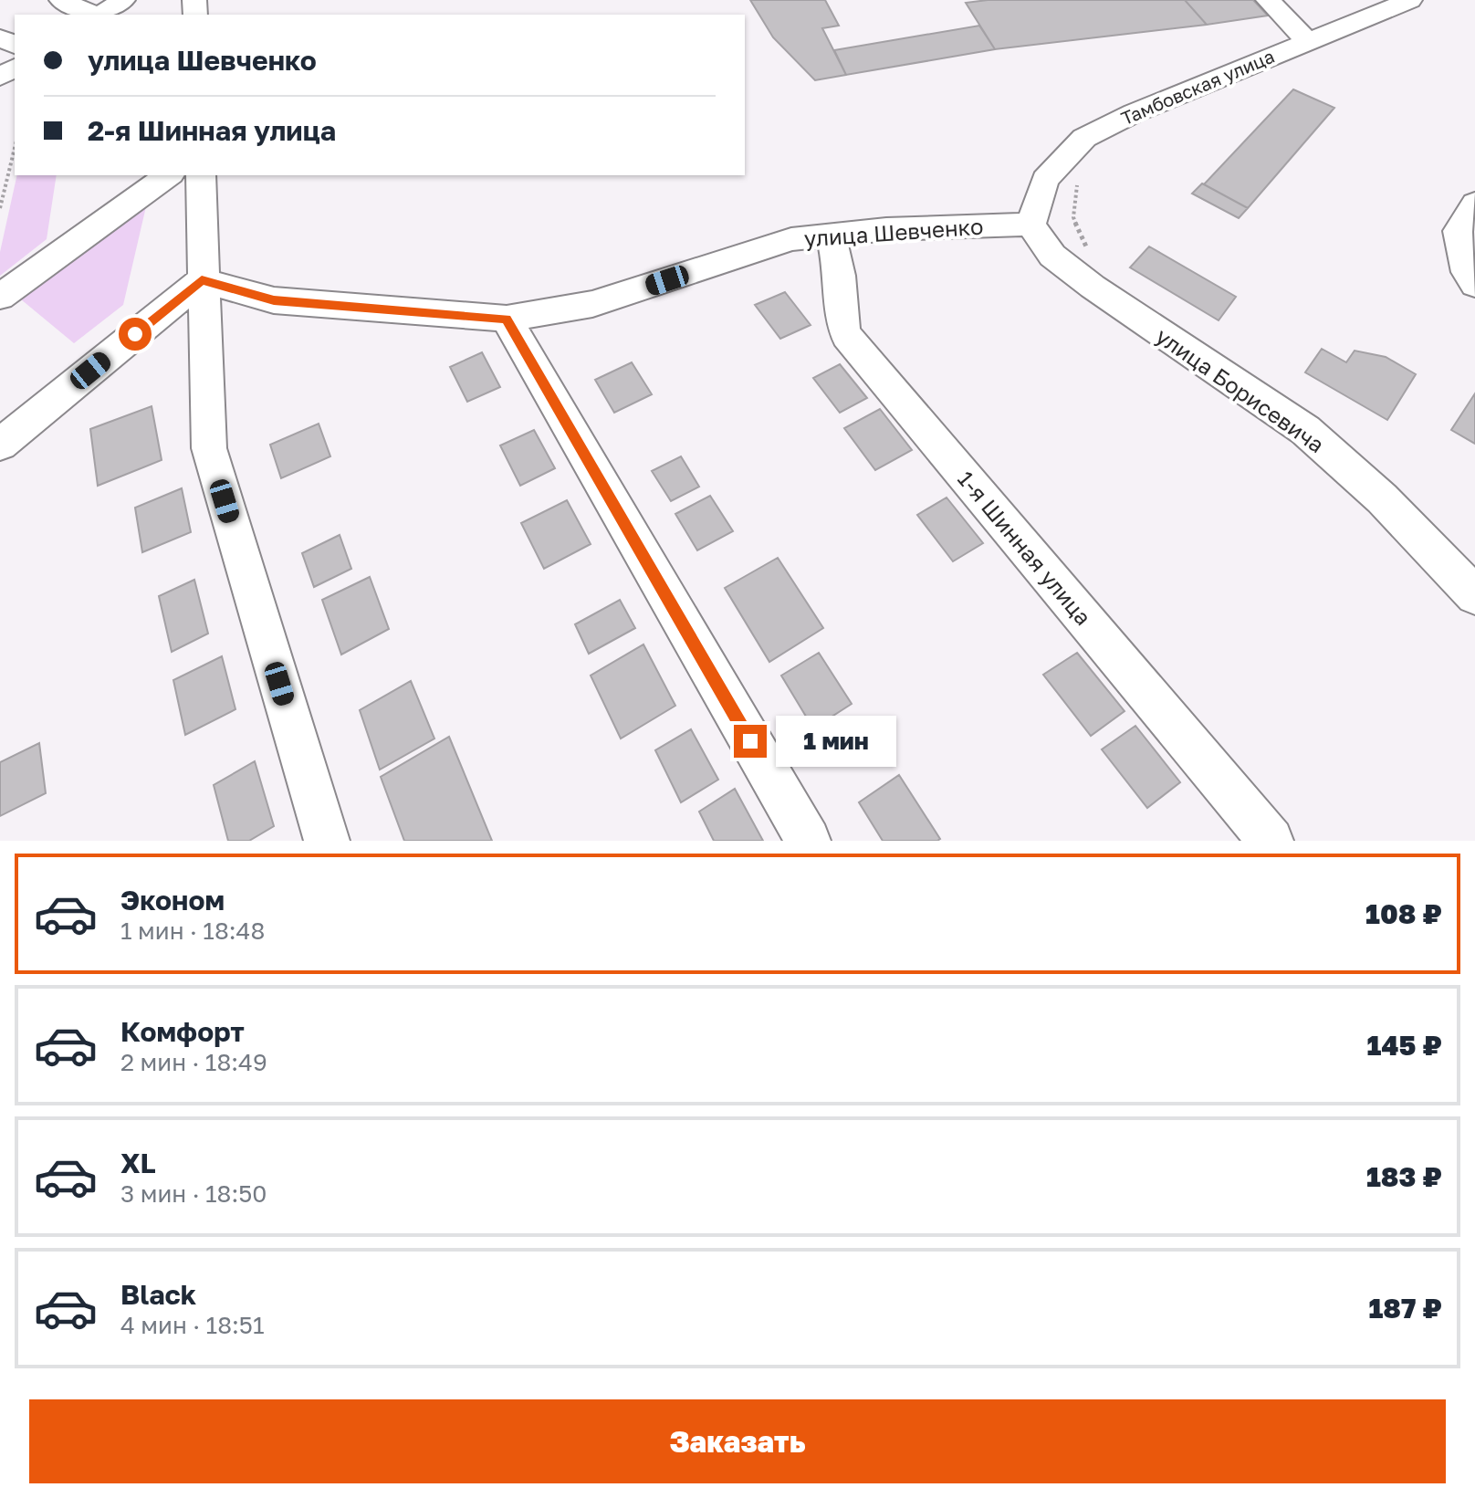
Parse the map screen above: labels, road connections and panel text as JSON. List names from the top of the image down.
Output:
{
  "streets": {
    "street": [
      "Тамбовская улица",
      "улица Шевченко",
      "улица Борисевича",
      "1-я Шинная улица"
    ]
  },
  "crossings": [
    ["Тамбовская улица", "улица Шевченко"],
    ["Тамбовская улица", "улица Борисевича"],
    ["улица Шевченко", "улица Борисевича"],
    ["улица Шевченко", "1-я Шинная улица"]
  ],
  "page": {
    "banner": ["улица Шевченко", "2-я Шинная улица"],
    "bubble": "1 мин",
    "list": [
      {
        "name": "Эконом",
        "note": "1 мин · 18:48",
        "value": "108 ₽"
      },
      {
        "name": "Комфорт",
        "note": "2 мин · 18:49",
        "value": "145 ₽"
      },
      {
        "name": "XL",
        "note": "3 мин · 18:50",
        "value": "183 ₽"
      },
      {
        "name": "Black",
        "note": "4 мин · 18:51",
        "value": "187 ₽"
      }
    ],
    "buttons": "Заказать"
  }
}
